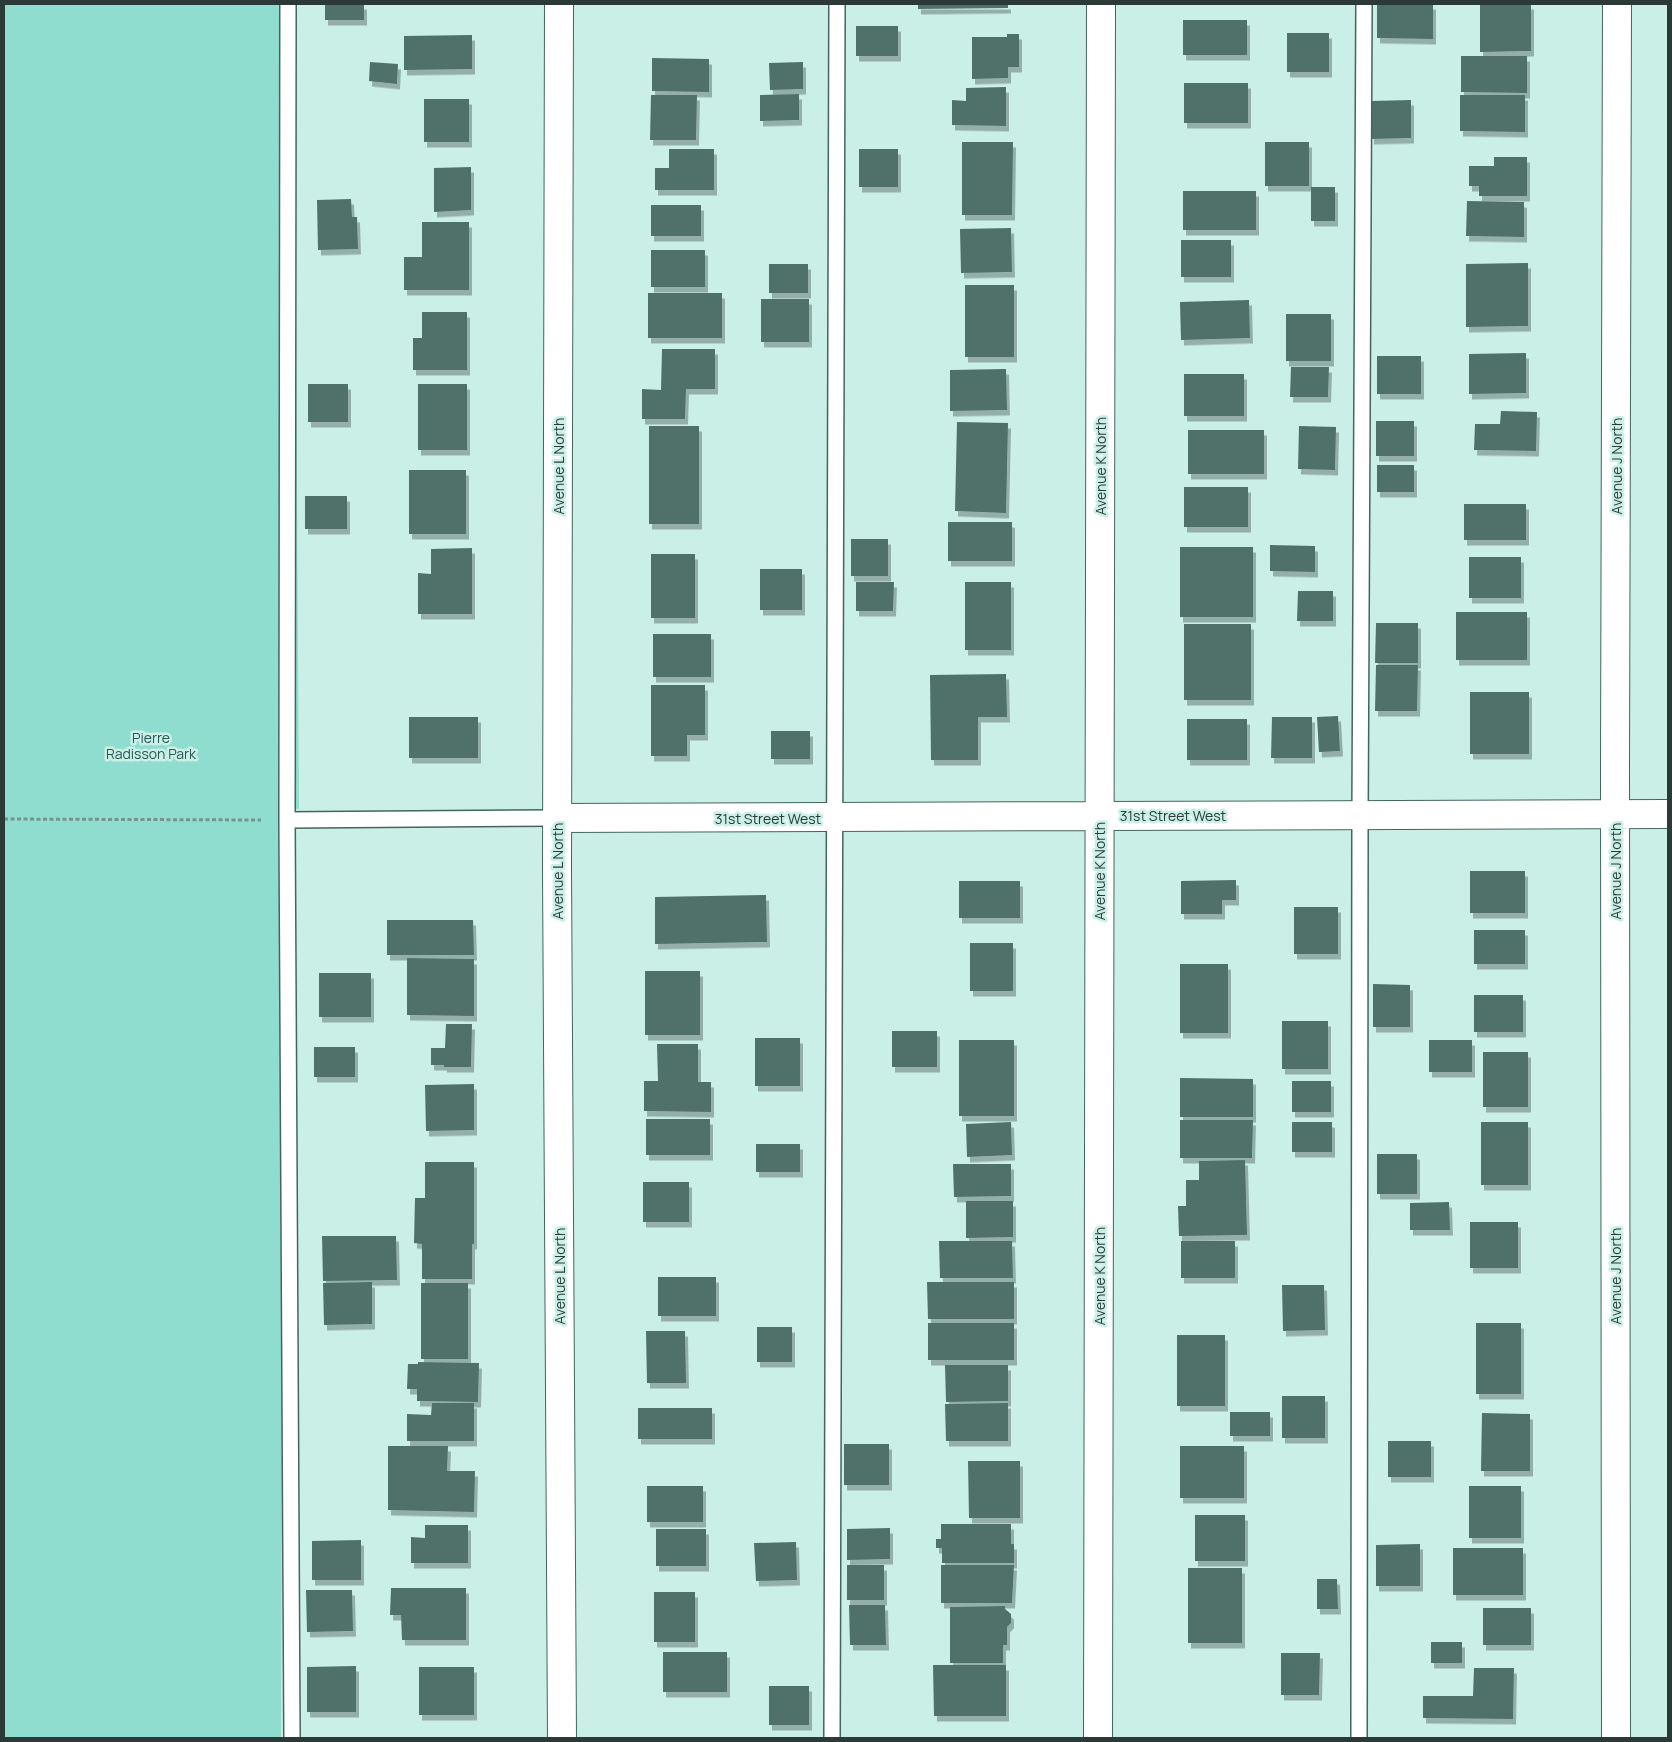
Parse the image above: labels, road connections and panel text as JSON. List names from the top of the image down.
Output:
{
  "streets": {
    "street": [
      "Avenue L North",
      "Avenue K North",
      "Avenue J North",
      "31st Street West"
    ]
  },
  "crossings": [
    ["Avenue L North", "31st Street West"],
    ["Avenue K North", "31st Street West"],
    ["Avenue J North", "31st Street West"]
  ],
  "parks": ["Pierre Radisson Park"]
}
